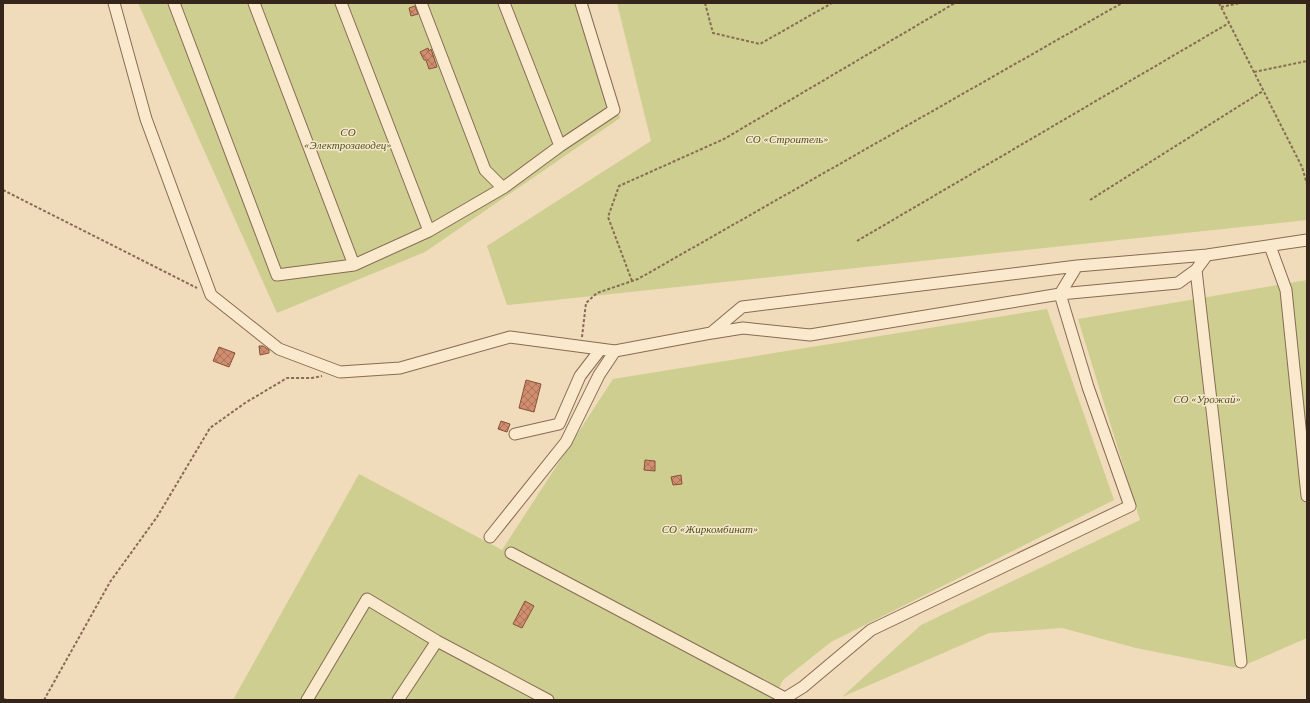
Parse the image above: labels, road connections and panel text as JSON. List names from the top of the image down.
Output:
{
  "parks": [
    "СО «Электрозаводец»",
    "СО «Строитель»",
    "СО «Урожай»",
    "СО «Жиркомбинат»"
  ]
}
